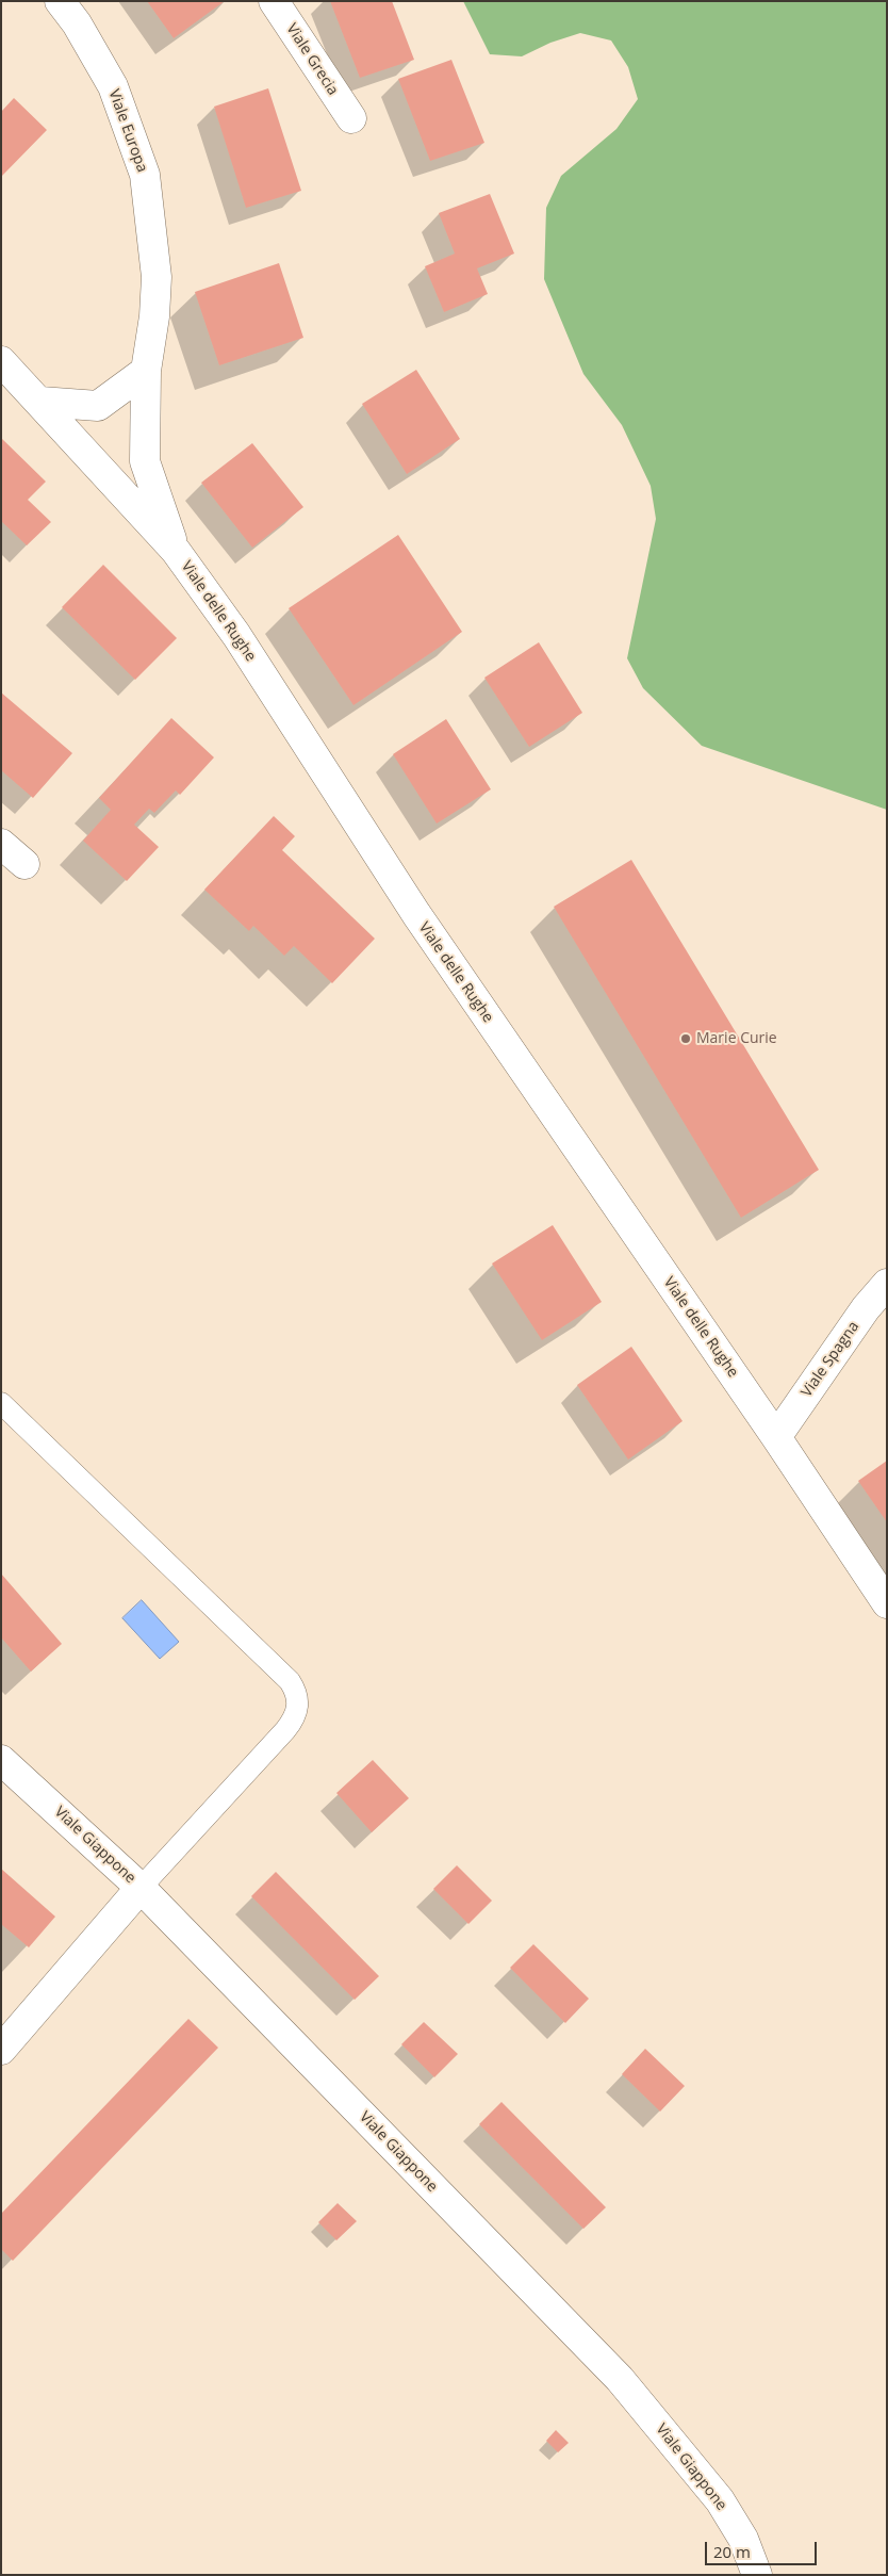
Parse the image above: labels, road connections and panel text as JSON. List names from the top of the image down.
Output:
{
  "streets": {
    "street": [
      "Viale Grecia",
      "Viale Europa",
      "Viale delle Rughe",
      "Viale Spagna",
      "Viale Giappone"
    ]
  },
  "crossings": [
    ["Viale Europa", "Viale delle Rughe"],
    ["Viale delle Rughe", "Viale Spagna"]
  ],
  "places": ["Marie Curie"],
  "scale_bar": "20 m"
}
